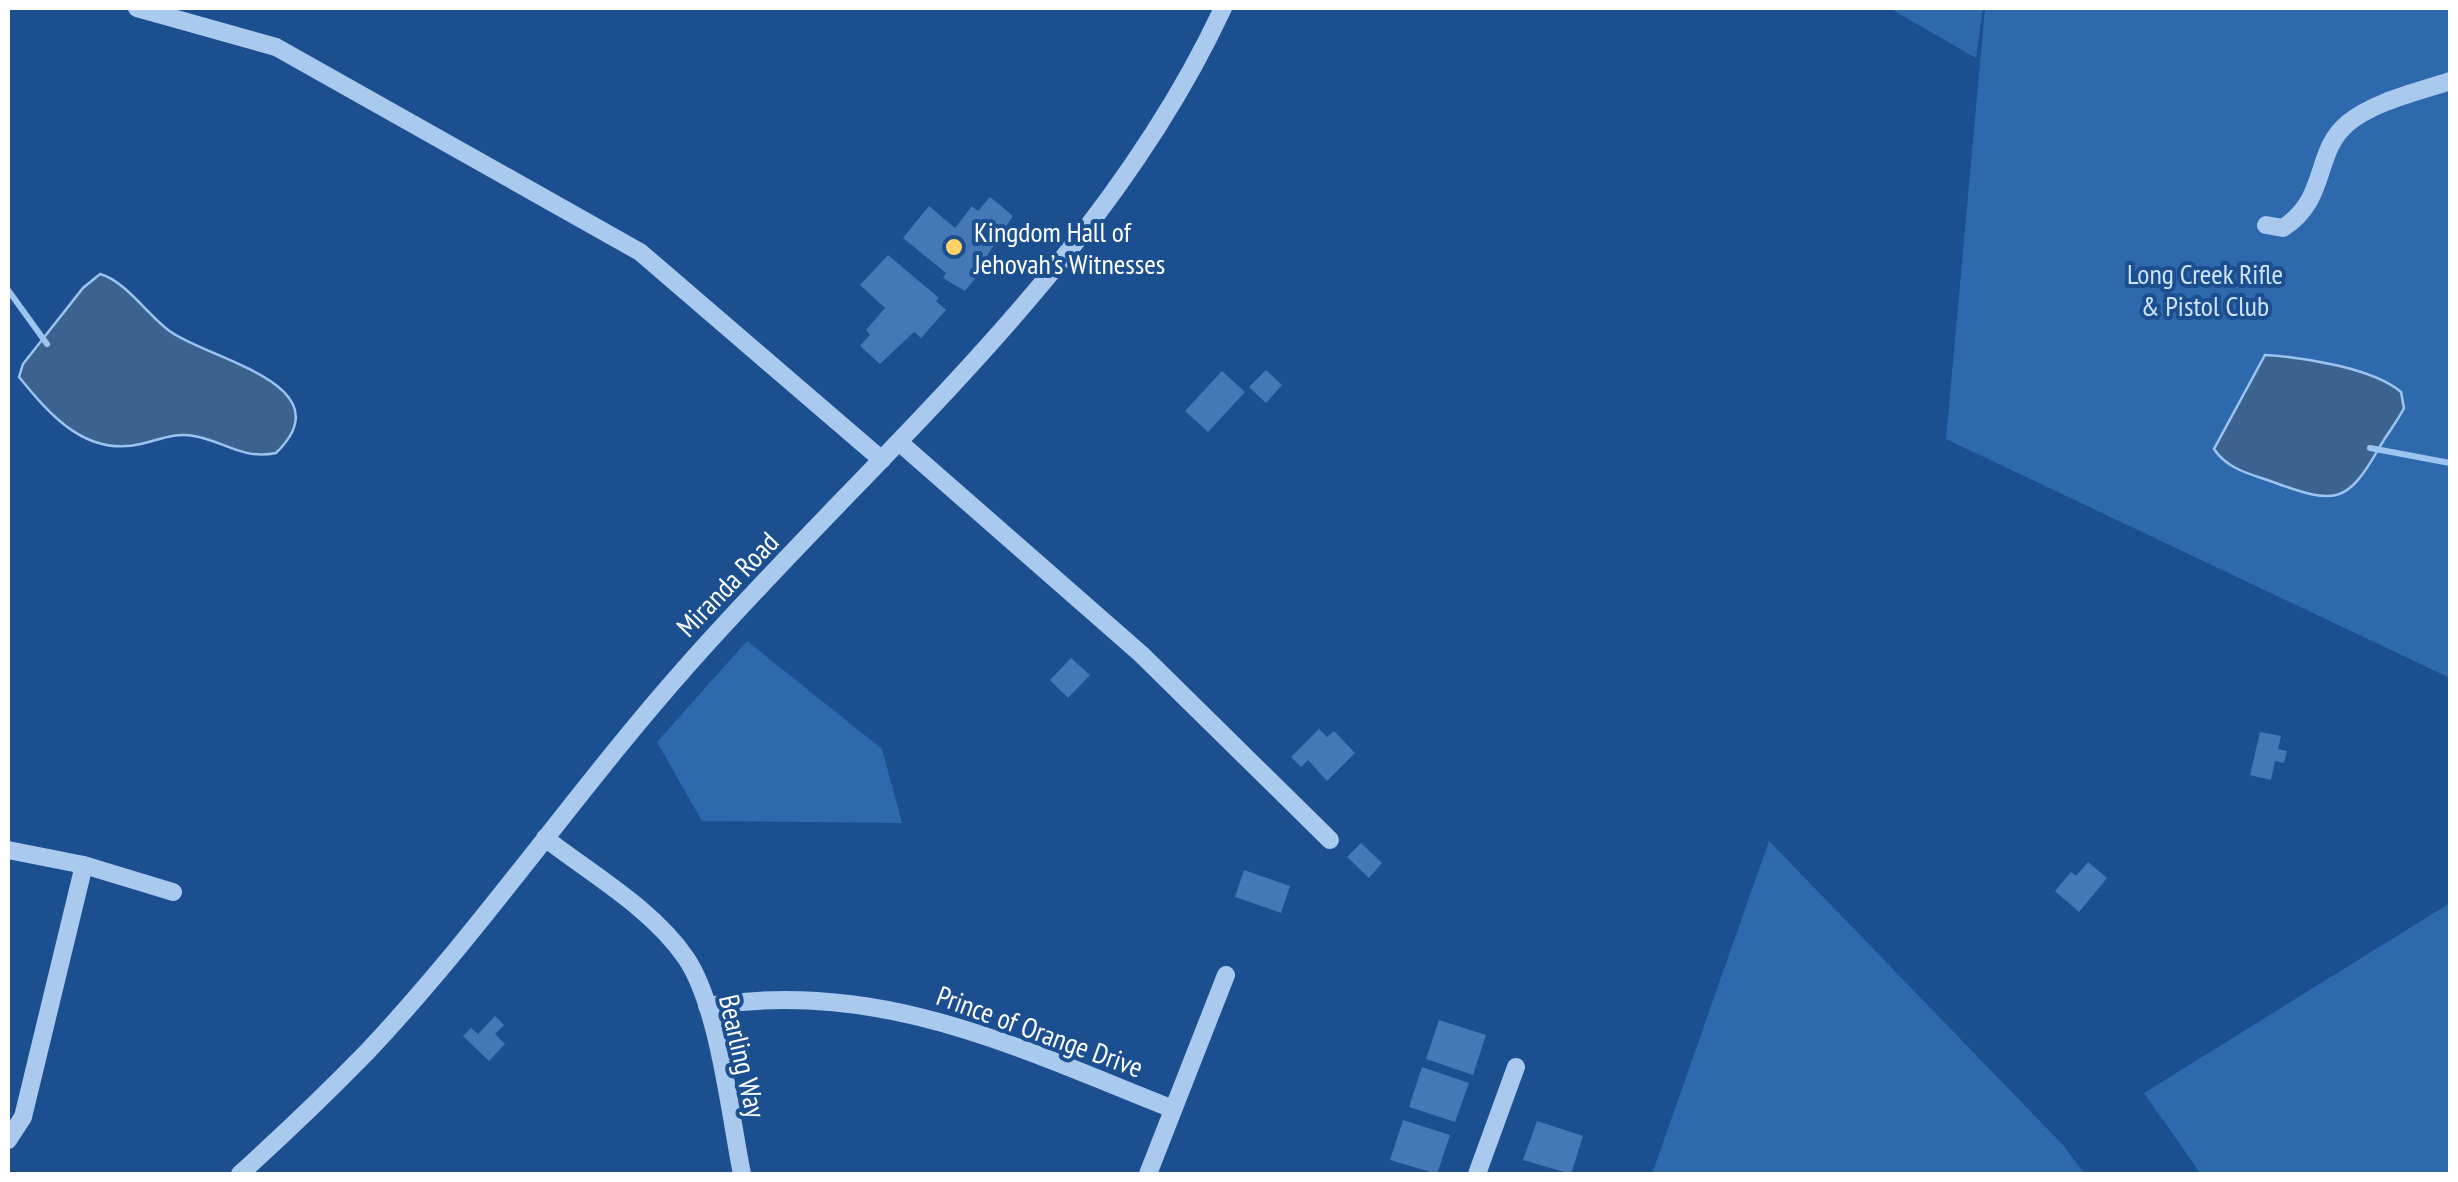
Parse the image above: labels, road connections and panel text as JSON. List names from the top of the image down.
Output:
{
  "streets": {
    "street": ["Miranda Road", "Prince of Orange Drive", "Bearling Way"]
  },
  "crossings": [
    ["Miranda Road", "Bearling Way"],
    ["Prince of Orange Drive", "Bearling Way"]
  ],
  "parks": ["Long Creek Rifle & Pistol Club"],
  "places": ["Kingdom Hall of Jehovah’s Witnesses"]
}
